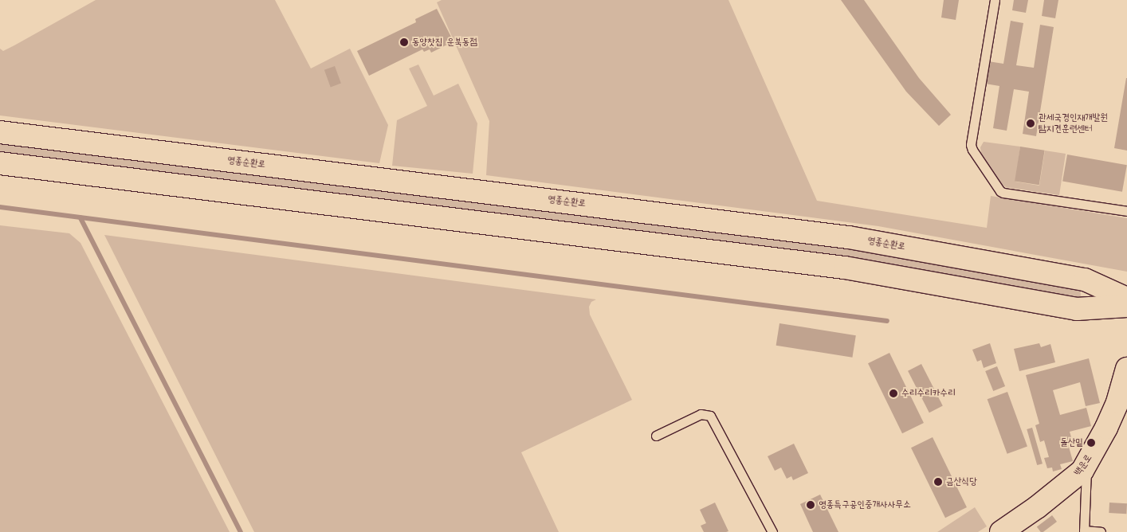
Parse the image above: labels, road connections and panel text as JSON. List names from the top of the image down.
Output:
{
  "streets": {
    "main road": ["영종순환로", "백운로"]
  },
  "places": [
    "동양찻집 운북동점",
    "관세국경인재개발원 탐지견훈련센터",
    "수리수리카수리",
    "돌산밑",
    "금산식당",
    "영종특구공인중개사사무소"
  ]
}
